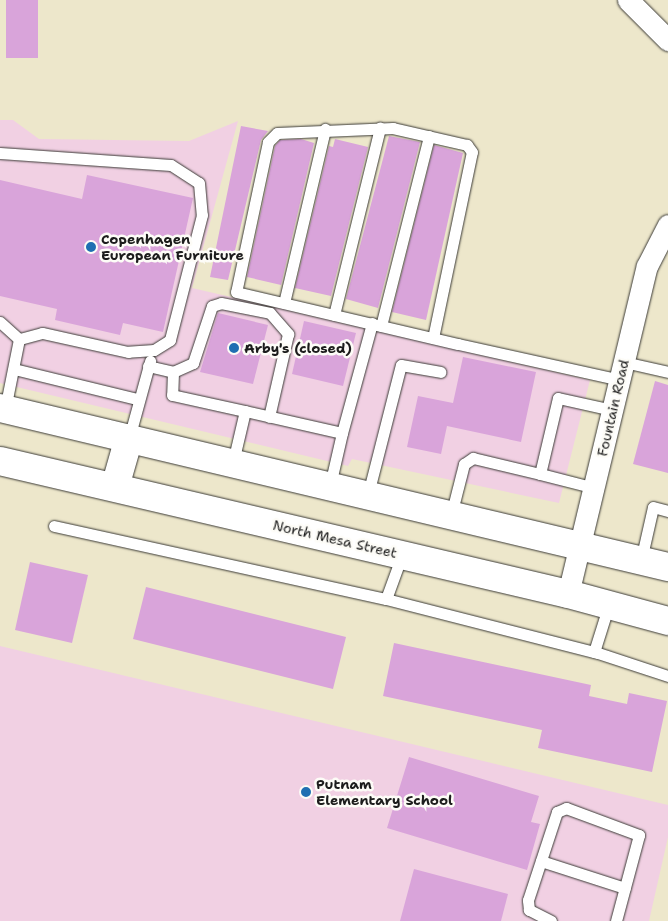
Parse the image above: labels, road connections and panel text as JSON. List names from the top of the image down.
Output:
{
  "streets": {
    "main road": ["North Mesa Street"],
    "street": ["Fountain Road"]
  },
  "crossings": [
    ["Fountain Road", "North Mesa Street"]
  ],
  "places": ["Copenhagen European Furniture", "Arby's (closed)", "Putnam Elementary School"]
}
